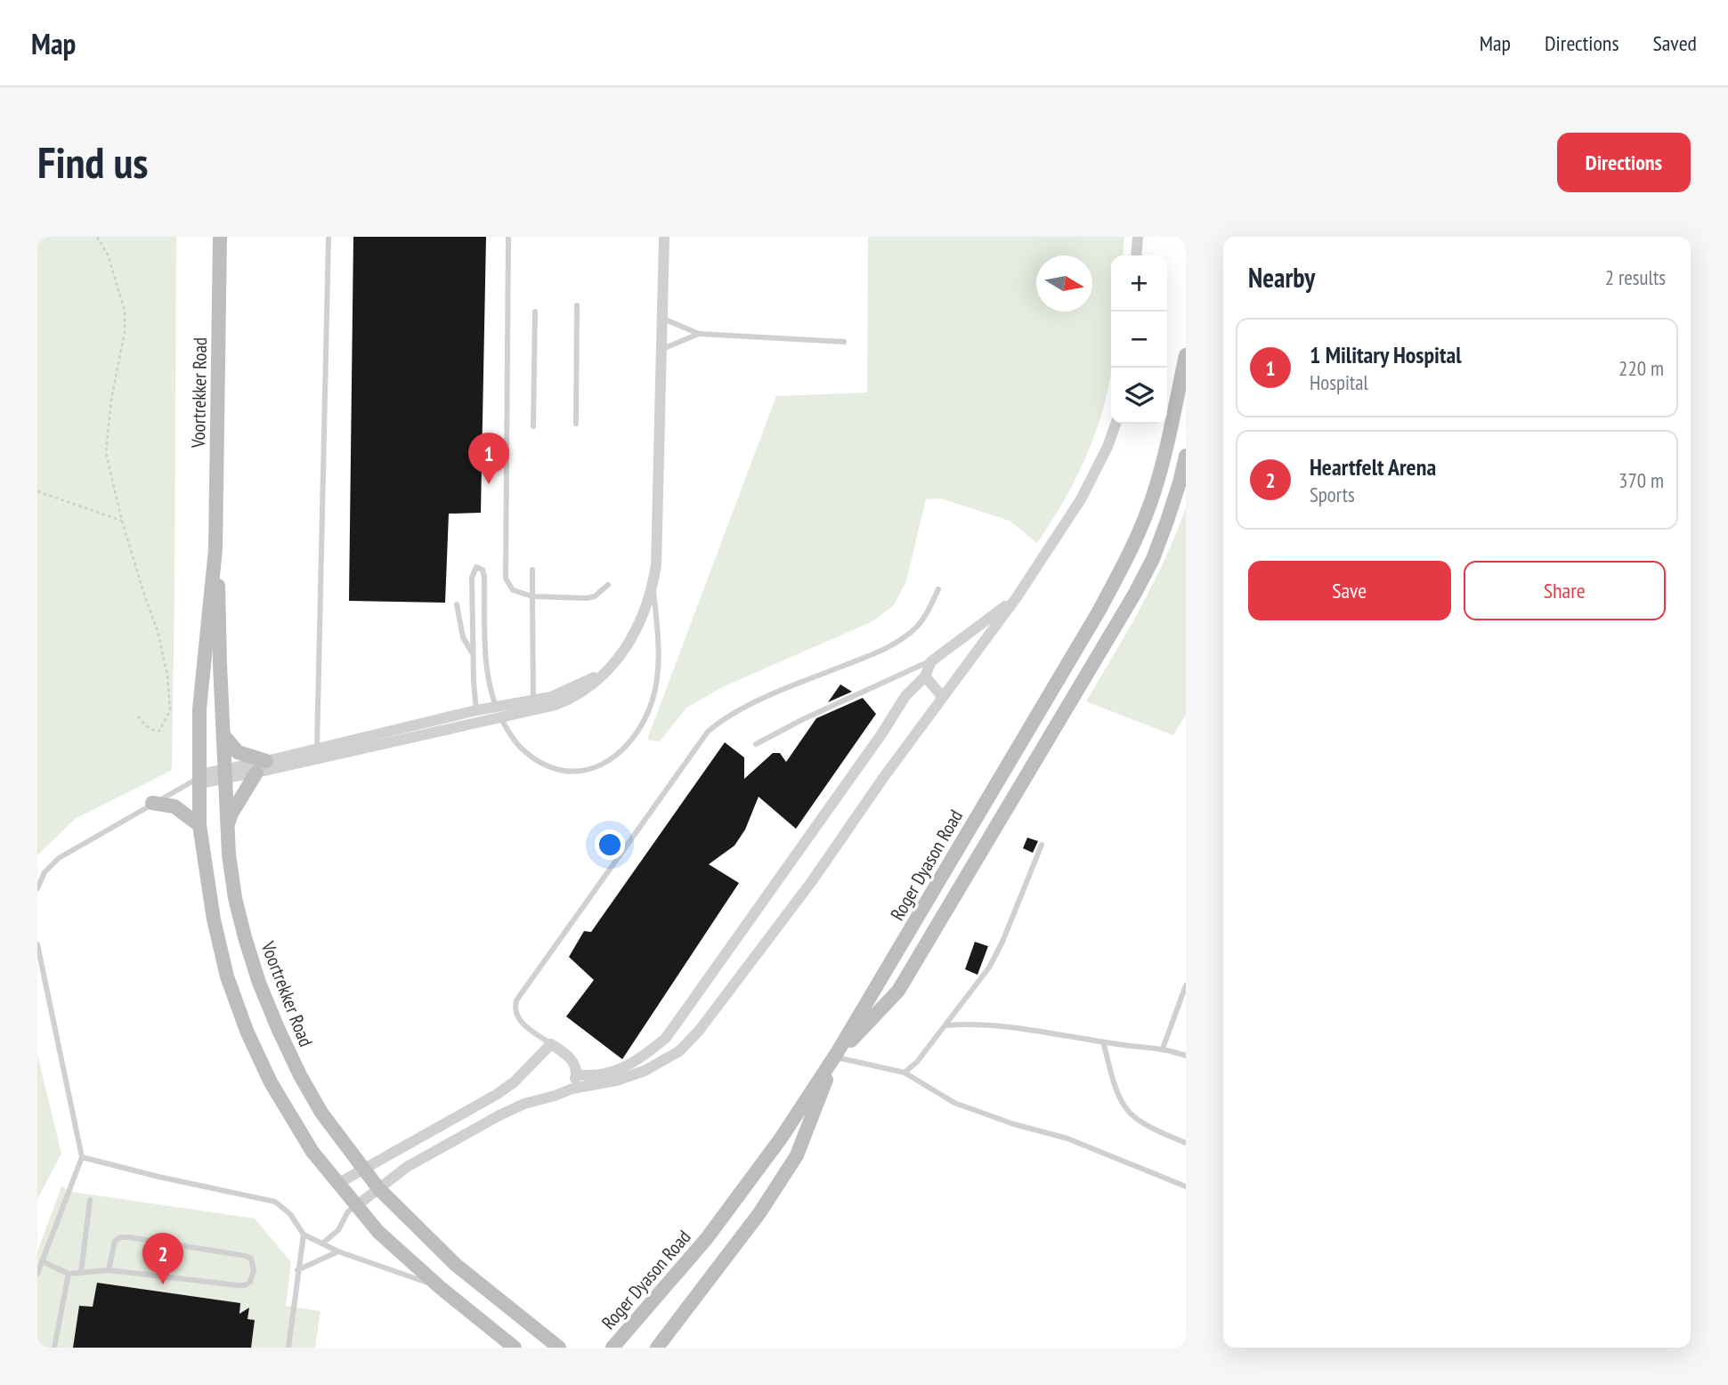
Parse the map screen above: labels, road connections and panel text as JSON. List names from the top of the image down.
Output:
{
  "streets": {
    "street": ["Voortrekker Road", "Roger Dyason Road"]
  },
  "north": "right",
  "page": {
    "header": "Map",
    "nav": ["Map", "Directions", "Saved"],
    "buttons": [
      "Directions",
      ["Save", "Share"]
    ],
    "title": "Find us",
    "heading": ["Nearby", "2 results"],
    "map_buttons": ["+", "−"],
    "list": [
      {
        "mark": "1",
        "name": "1 Military Hospital",
        "note": "Hospital",
        "value": "220 m"
      },
      {
        "mark": "2",
        "name": "Heartfelt Arena",
        "note": "Sports",
        "value": "370 m"
      }
    ],
    "pins": ["1", "2"]
  }
}
